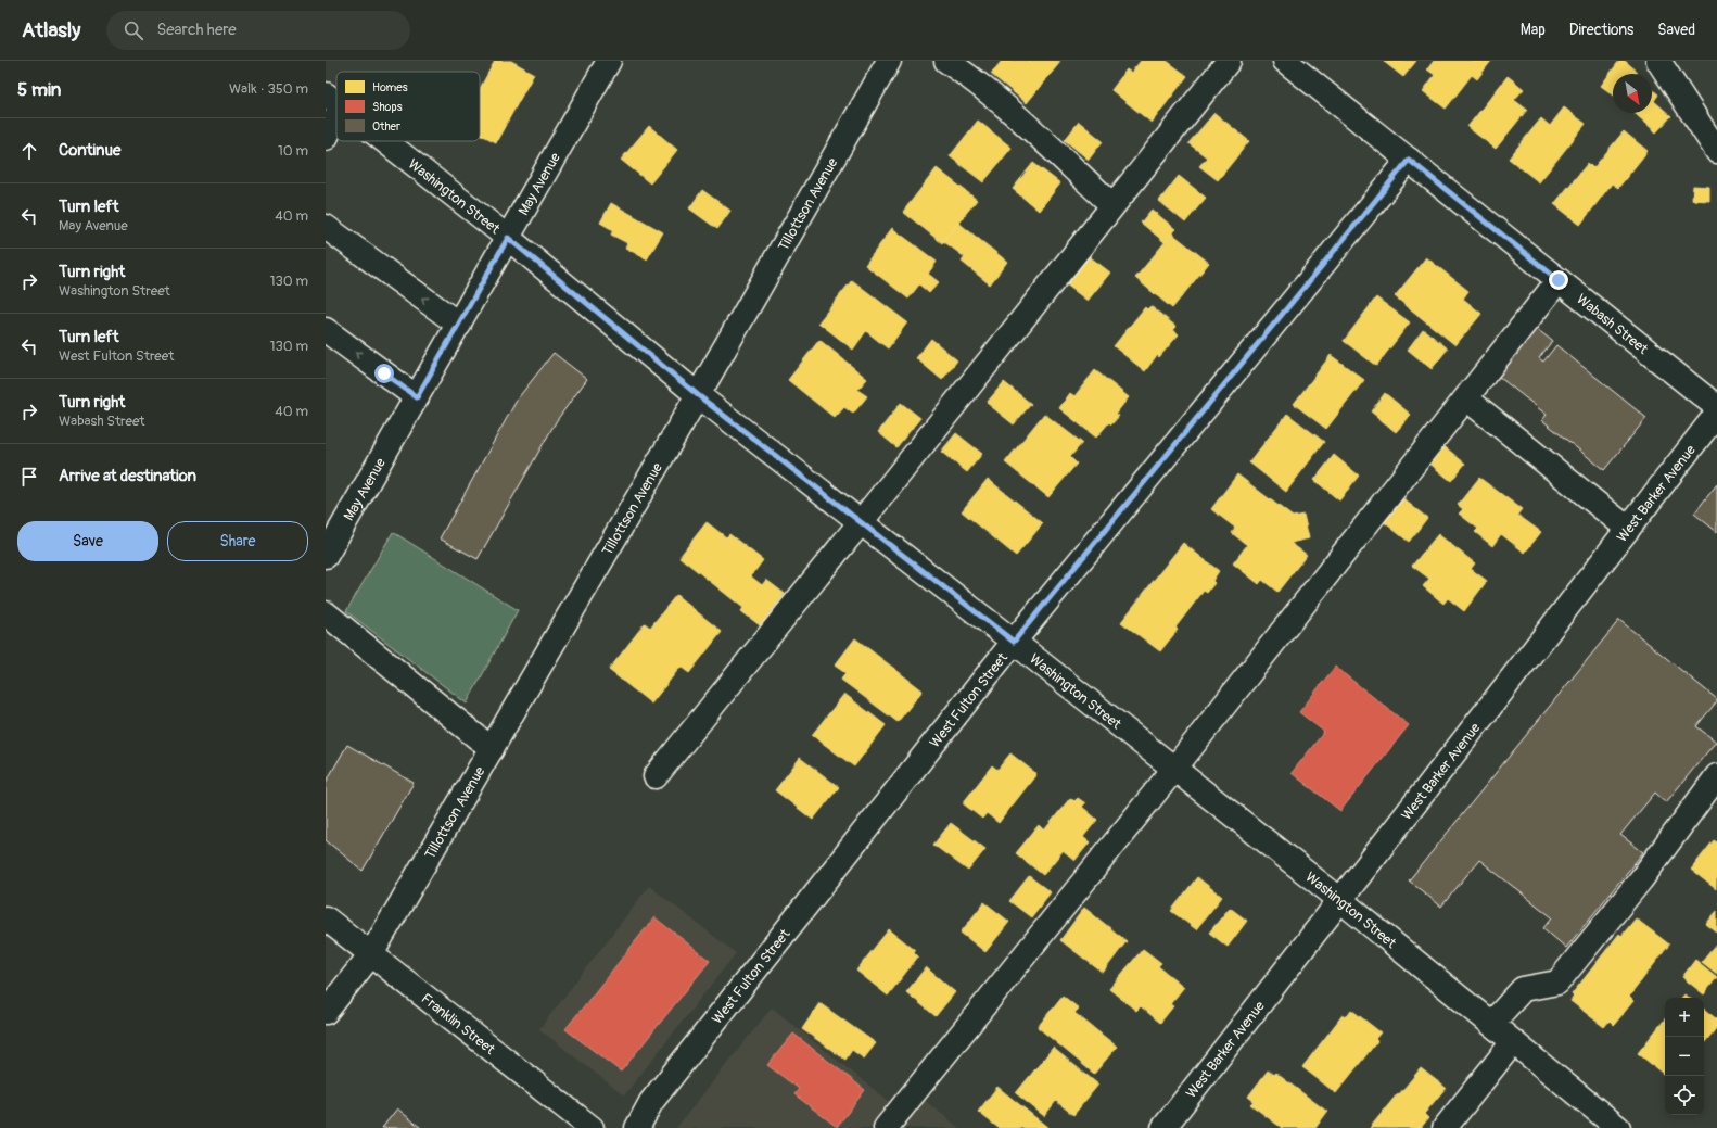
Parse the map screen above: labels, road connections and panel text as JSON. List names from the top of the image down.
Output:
{
  "streets": {
    "street": [
      "May Avenue",
      "Washington Street",
      "Tillottson Avenue",
      "Wabash Street",
      "West Barker Avenue",
      "West Fulton Street",
      "Franklin Street"
    ]
  },
  "crossings": [
    ["May Avenue", "Washington Street"],
    ["Washington Street", "Tillottson Avenue"],
    ["Washington Street", "West Barker Avenue"],
    ["Washington Street", "West Fulton Street"],
    ["Tillottson Avenue", "Franklin Street"],
    ["Wabash Street", "West Fulton Street"]
  ],
  "legend": ["Homes", "Shops", "Other"],
  "north": "bottom right",
  "page": {
    "header": "Atlasly",
    "search": "Search here",
    "nav": ["Map", "Directions", "Saved"],
    "heading": ["5 min", "Walk · 350 m"],
    "list": [
      ["Continue", "10 m"],
      ["Turn left", "May Avenue", "40 m"],
      ["Turn right", "Washington Street", "130 m"],
      ["Turn left", "West Fulton Street", "130 m"],
      ["Turn right", "Wabash Street", "40 m"],
      "Arrive at destination"
    ],
    "buttons": ["Save", "Share"],
    "map_buttons": ["+", "−"]
  }
}
